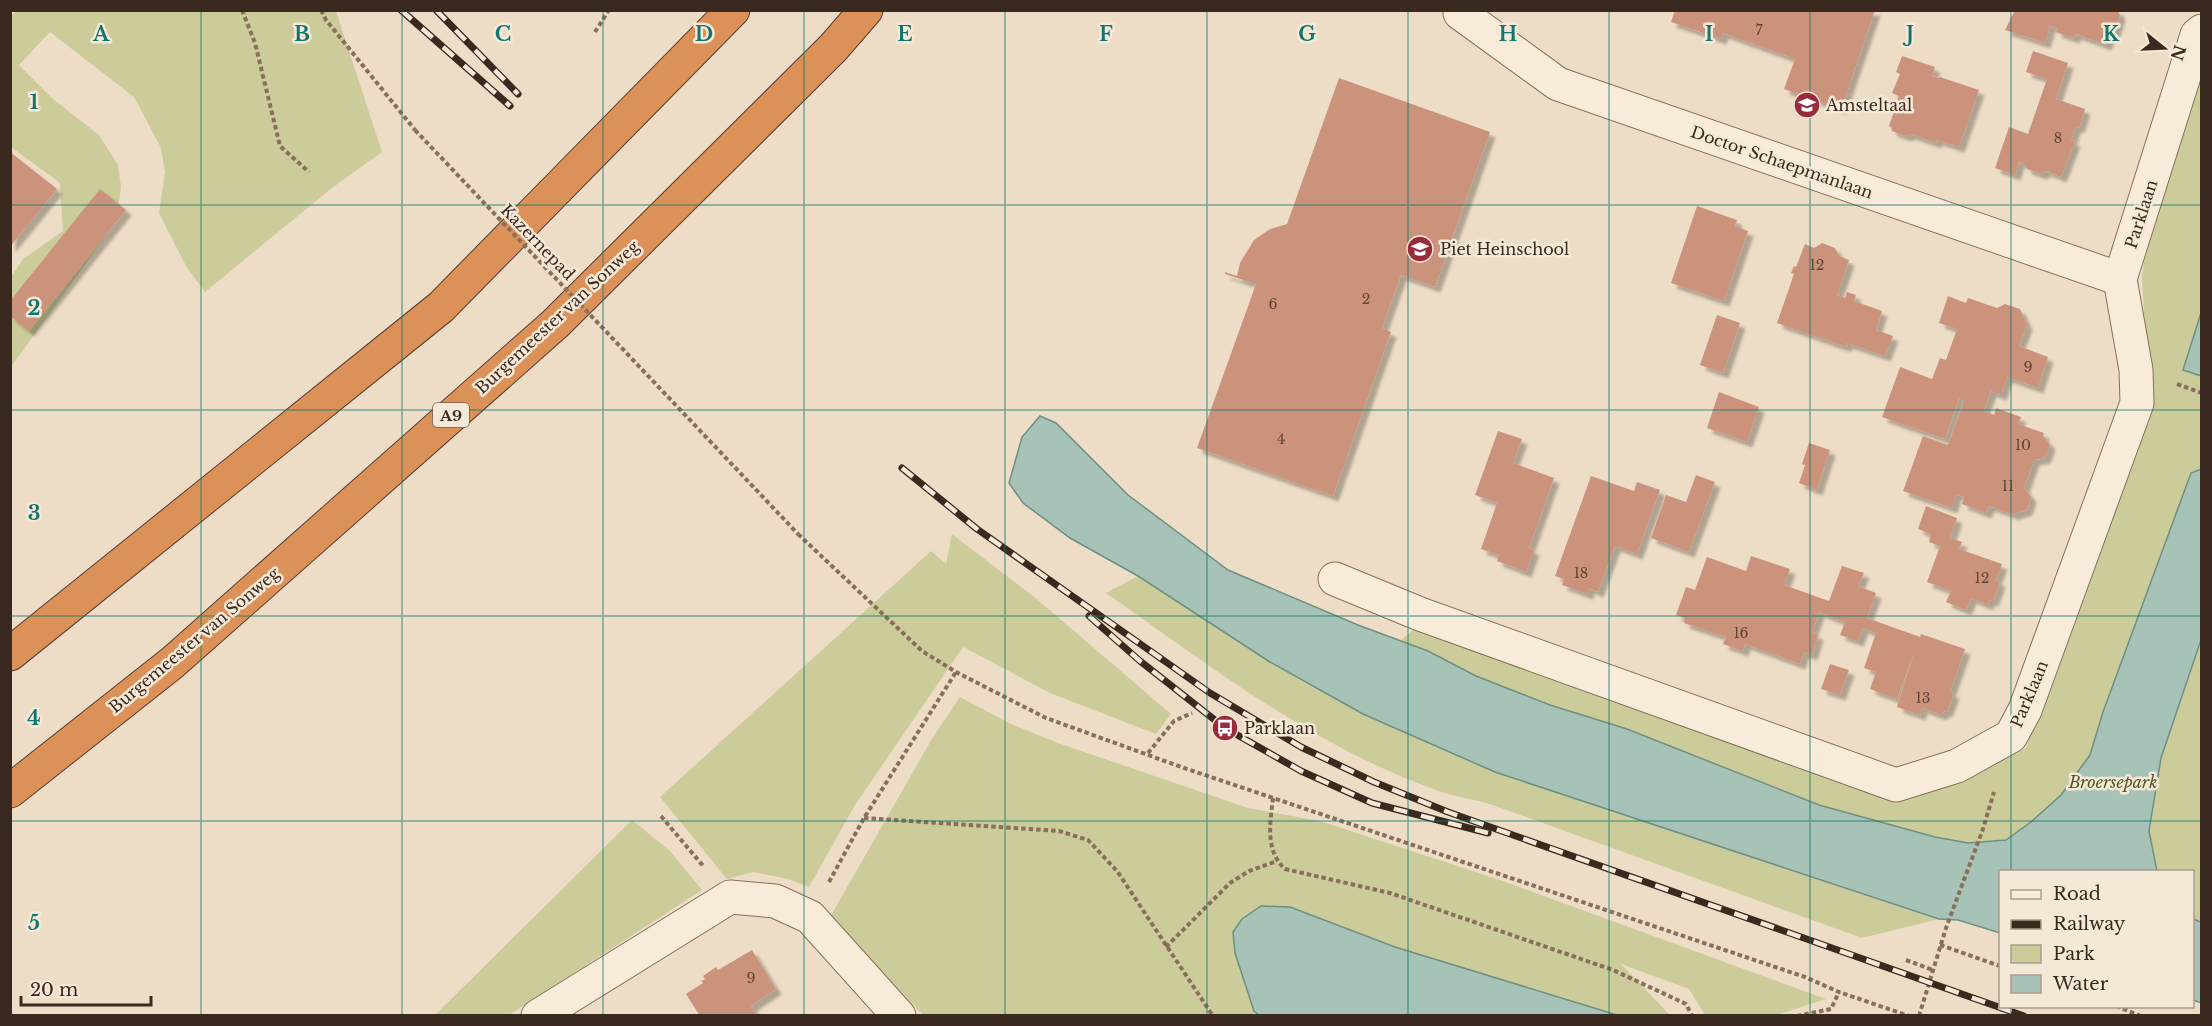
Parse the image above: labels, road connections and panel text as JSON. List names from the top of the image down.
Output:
{
  "streets": {
    "highway": ["Burgemeester van Sonweg", "A9"],
    "street": ["Doctor Schaepmanlaan", "Parklaan"],
    "path": ["Kazernepad"]
  },
  "crossings": [
    ["Doctor Schaepmanlaan", "Parklaan"]
  ],
  "parks": ["Broersepark"],
  "places": {
    "school or university": ["Amsteltaal", "Piet Heinschool"],
    "bus stop": ["Parklaan"]
  },
  "house_numbers": [
    "7",
    "8",
    "12",
    "2",
    "6",
    "9",
    "4",
    "10",
    "11",
    "18",
    "12",
    "16",
    "13",
    "9"
  ],
  "legend": [
    "Road",
    "Railway",
    "Park",
    "Water"
  ],
  "scale_bar": "20 m",
  "north": "right",
  "grid": {
    "columns": [
      "A",
      "B",
      "C",
      "D",
      "E",
      "F",
      "G",
      "H",
      "I",
      "J",
      "K"
    ],
    "rows": [
      "1",
      "2",
      "3",
      "4",
      "5"
    ]
  }
}
